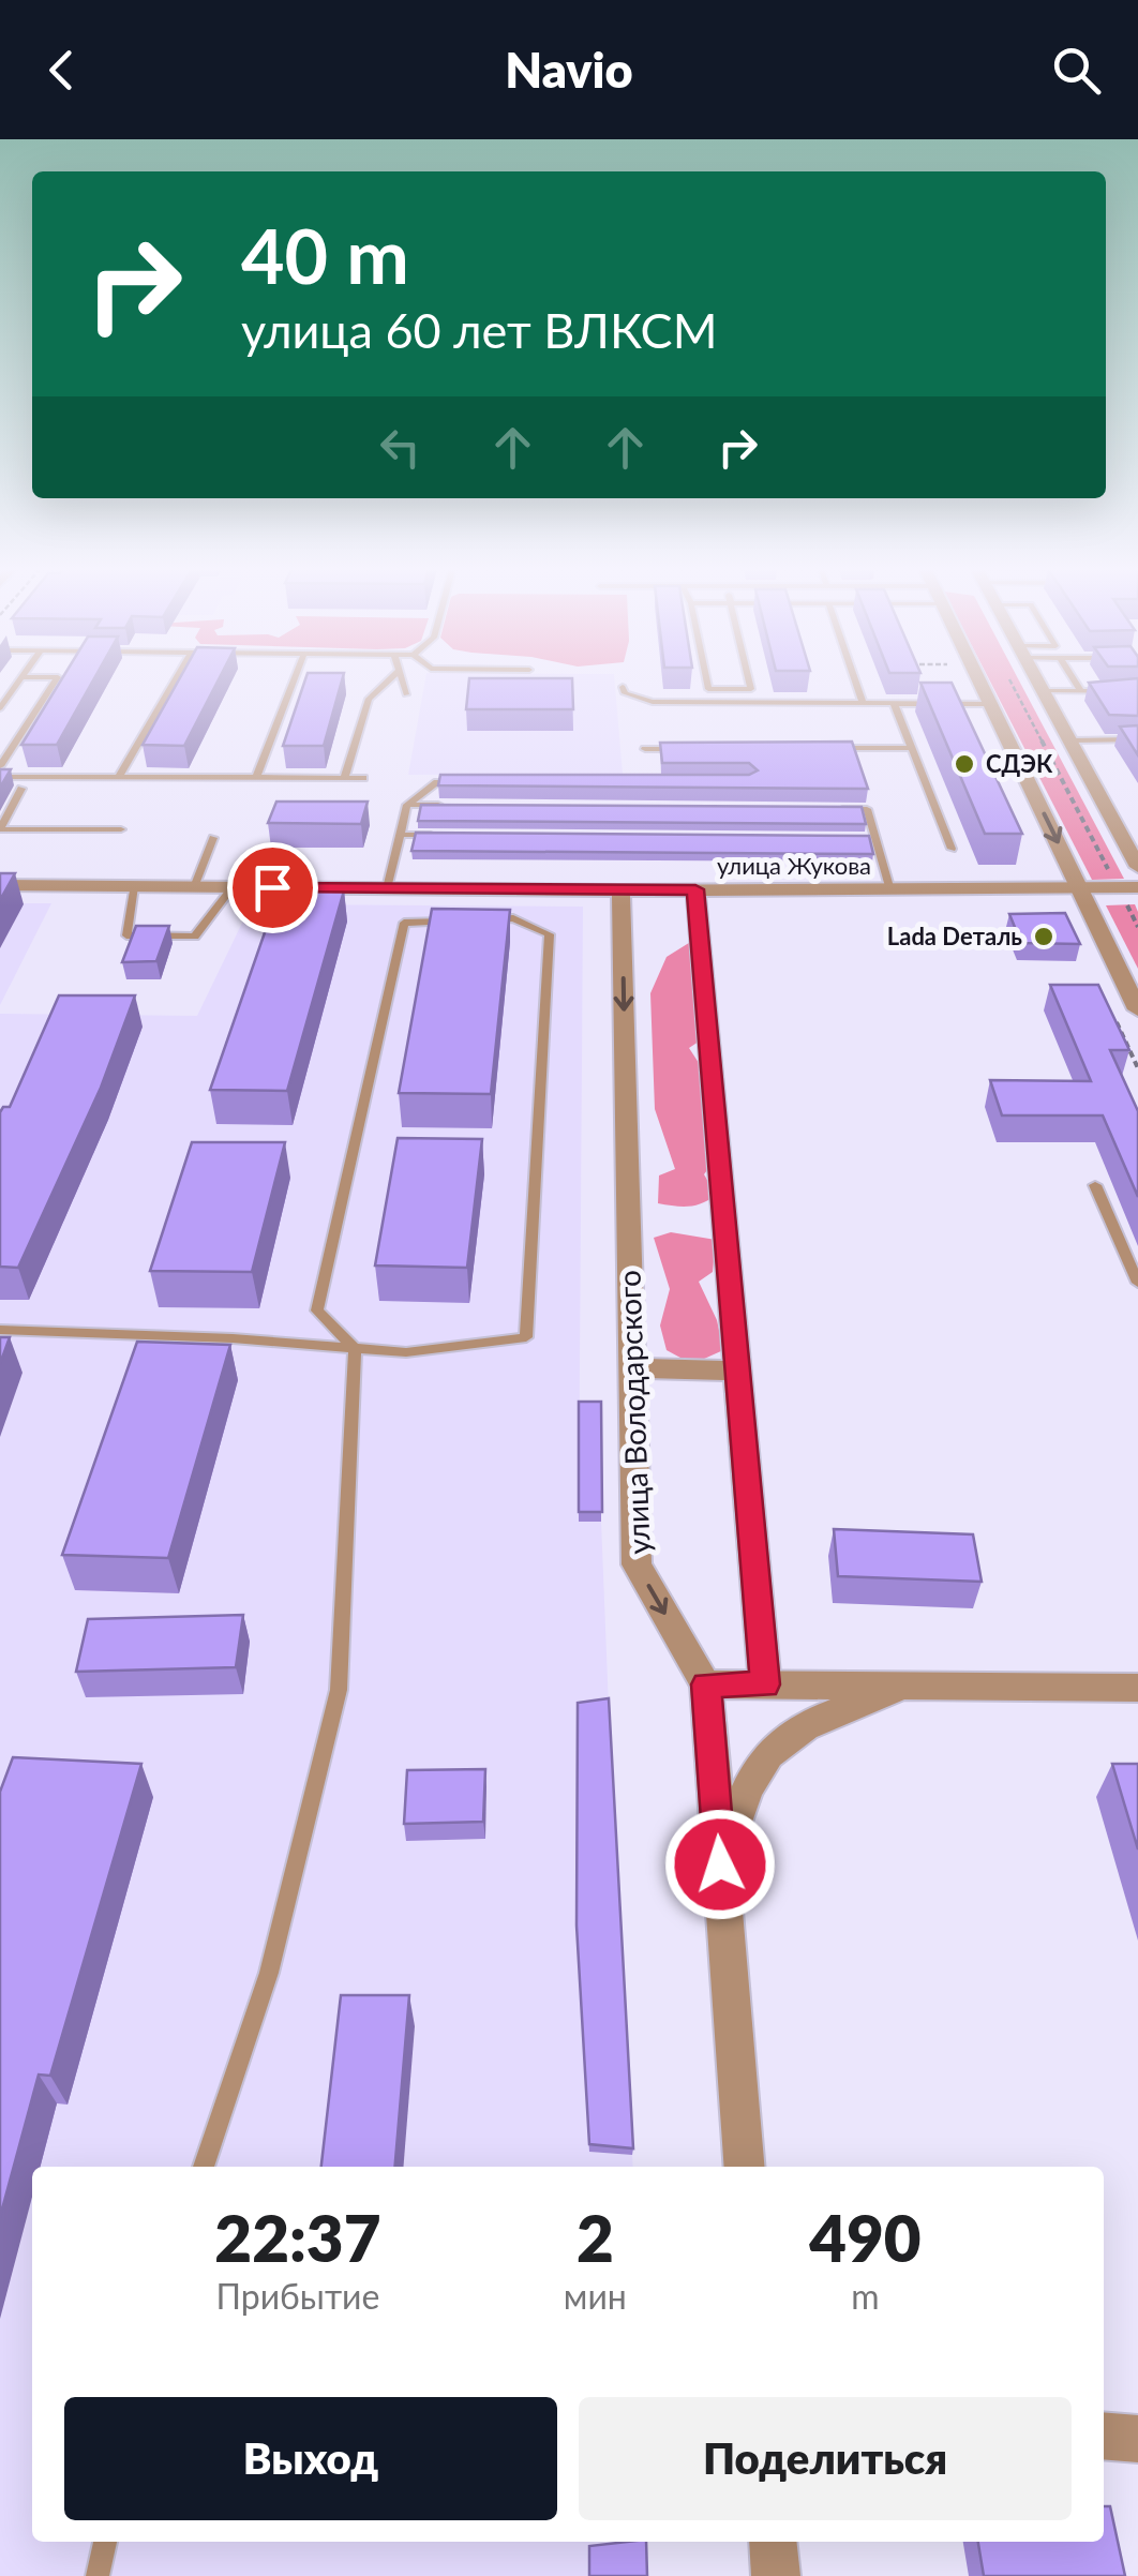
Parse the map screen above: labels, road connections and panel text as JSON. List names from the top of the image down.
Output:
{
  "streets": {
    "street": ["улица Жукова", "улица Володарского"]
  },
  "crossings": [
    ["улица Жукова", "улица Володарского"]
  ],
  "places": ["СДЭК", "Lada Dеталь"],
  "page": {
    "header": "Navio",
    "turn": ["40 m", "улица 60 лет ВЛКСМ"],
    "eta": [
      "22:37",
      "Прибытие",
      "2",
      "мин",
      "490",
      "m"
    ],
    "buttons": ["Выход", "Поделиться"]
  }
}
